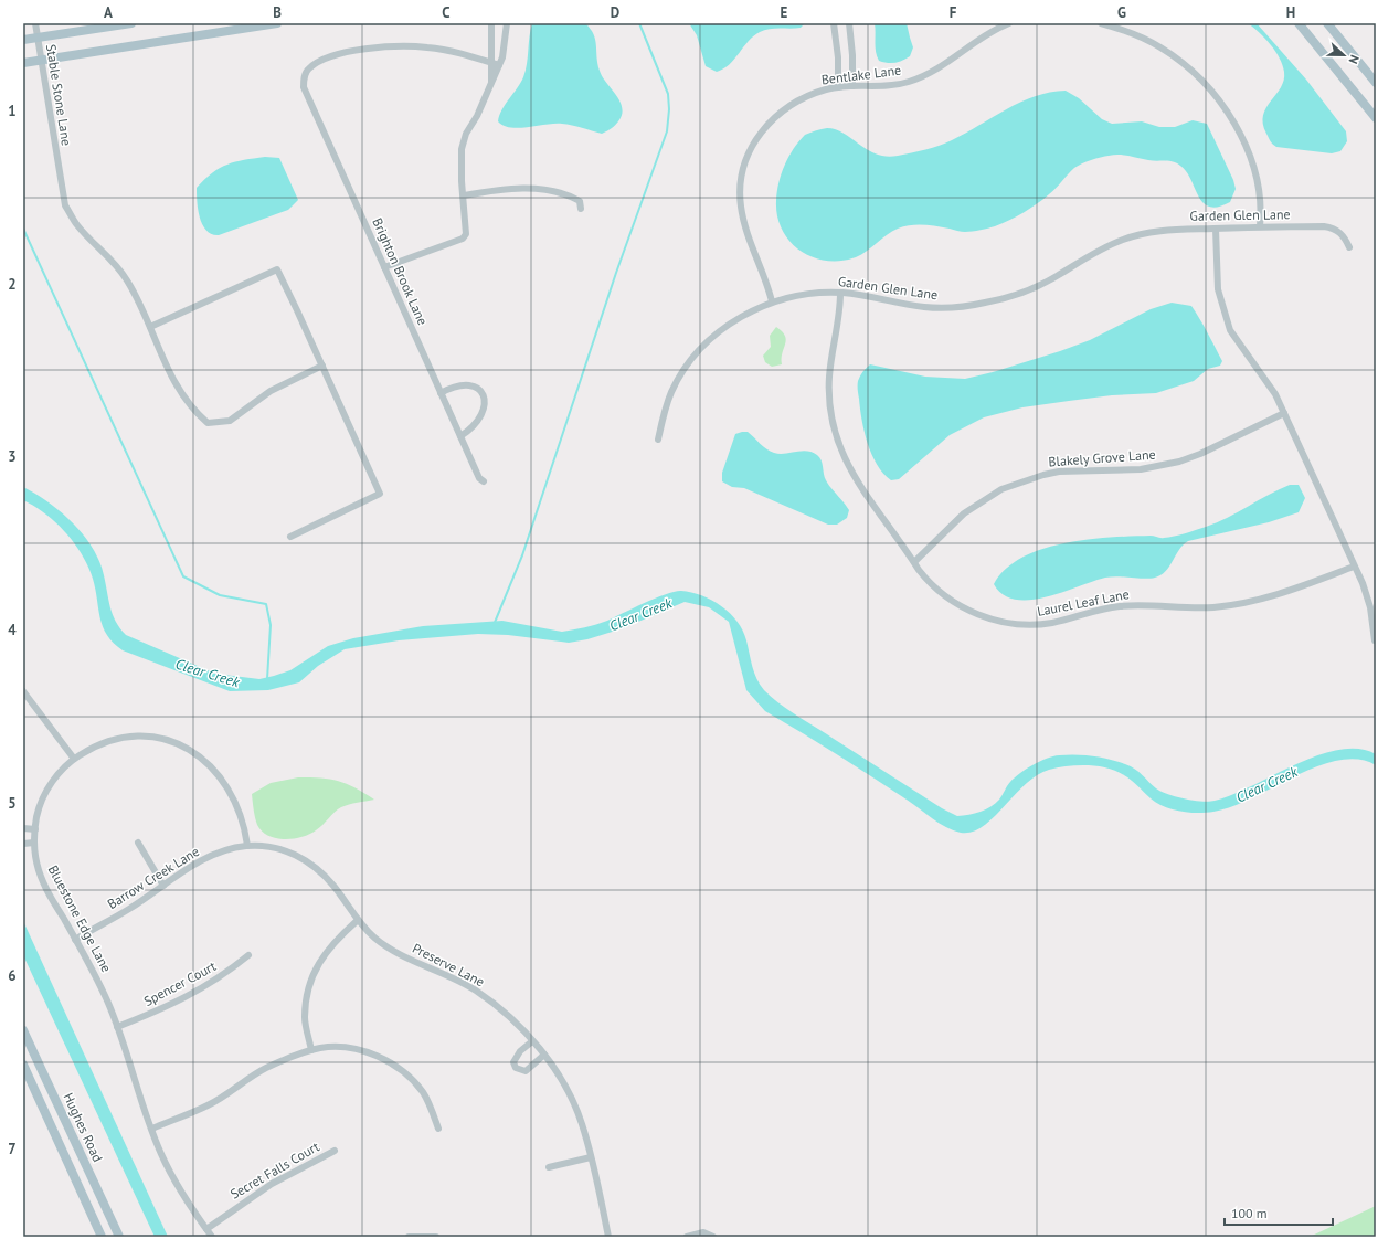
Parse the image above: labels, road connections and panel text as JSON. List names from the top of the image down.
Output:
{
  "streets": {
    "main road": ["Hughes Road"],
    "street": [
      "Bentlake Lane",
      "Stable Stone Lane",
      "Garden Glen Lane",
      "Brighton Brook Lane",
      "Blakely Grove Lane",
      "Laurel Leaf Lane",
      "Barrow Creek Lane",
      "Bluestone Edge Lane",
      "Preserve Lane",
      "Spencer Court",
      "Secret Falls Court"
    ]
  },
  "crossings": [
    ["Bentlake Lane", "Garden Glen Lane"],
    ["Garden Glen Lane", "Laurel Leaf Lane"],
    ["Blakely Grove Lane", "Laurel Leaf Lane"],
    ["Barrow Creek Lane", "Bluestone Edge Lane"],
    ["Barrow Creek Lane", "Preserve Lane"],
    ["Bluestone Edge Lane", "Preserve Lane"],
    ["Bluestone Edge Lane", "Spencer Court"],
    ["Bluestone Edge Lane", "Secret Falls Court"]
  ],
  "water": ["Clear Creek"],
  "scale_bar": "100 m",
  "north": "right",
  "grid": {
    "columns": [
      "A",
      "B",
      "C",
      "D",
      "E",
      "F",
      "G",
      "H"
    ],
    "rows": [
      "1",
      "2",
      "3",
      "4",
      "5",
      "6",
      "7"
    ]
  }
}
